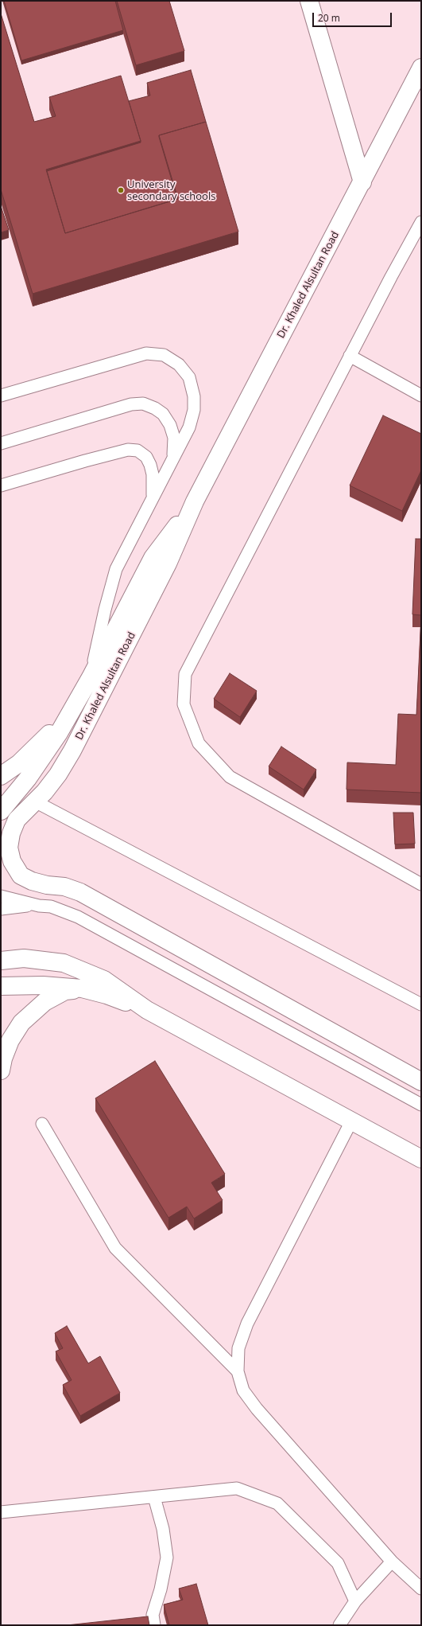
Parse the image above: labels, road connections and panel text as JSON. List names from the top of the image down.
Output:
{
  "streets": {
    "street": ["Dr. Khaled Alsultan Road"]
  },
  "places": ["University secondary schools"],
  "scale_bar": "20 m"
}
